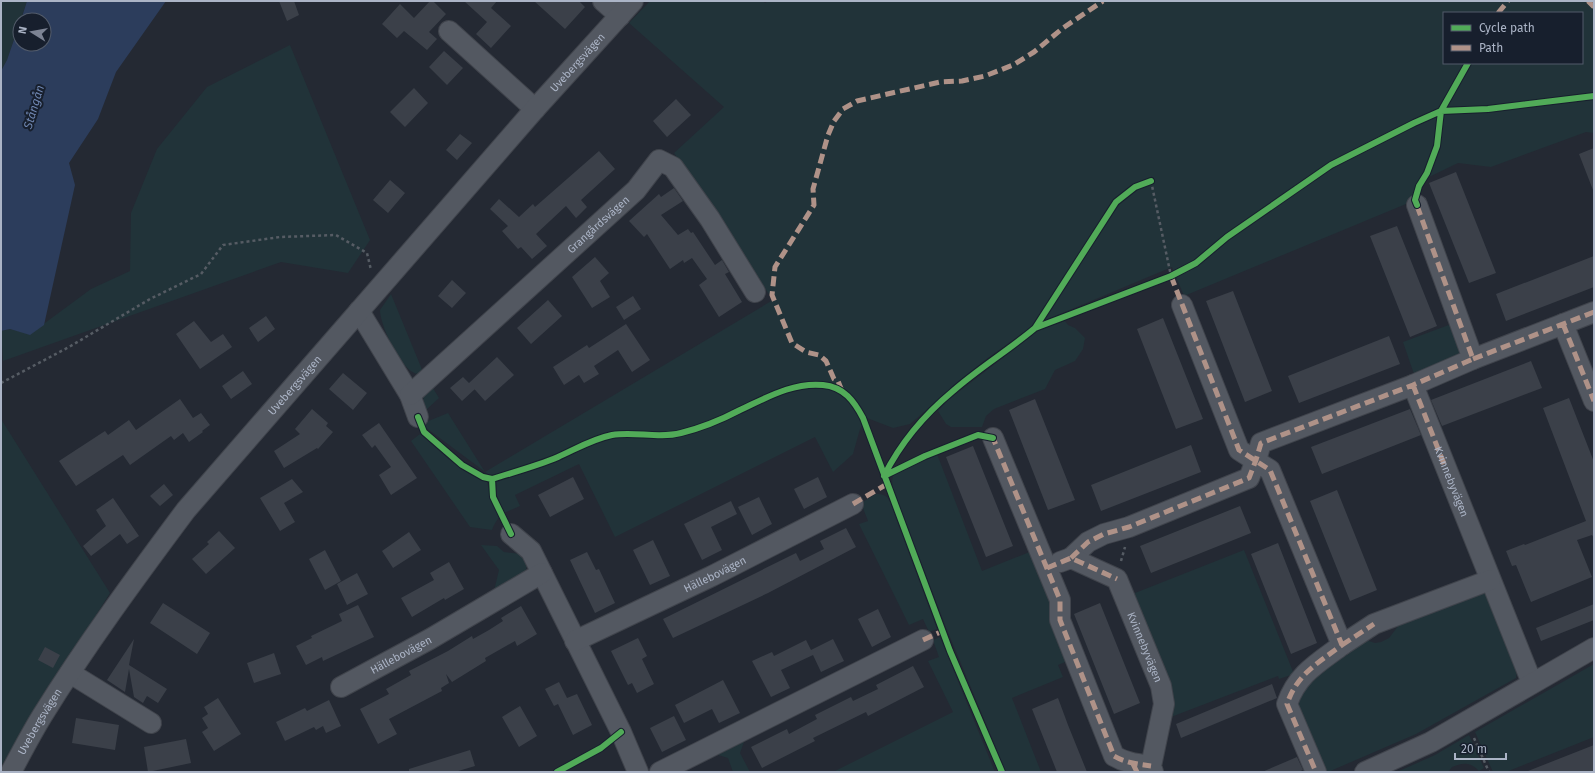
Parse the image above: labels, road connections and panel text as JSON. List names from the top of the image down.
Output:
{
  "streets": {
    "street": [
      "Uvebergsvägen",
      "Grangårdsvägen",
      "Kvinnebyvägen",
      "Hällebovägen"
    ]
  },
  "water": ["Stångån"],
  "legend": ["Cycle path", "Path"],
  "scale_bar": "20 m",
  "north": "left"
}
